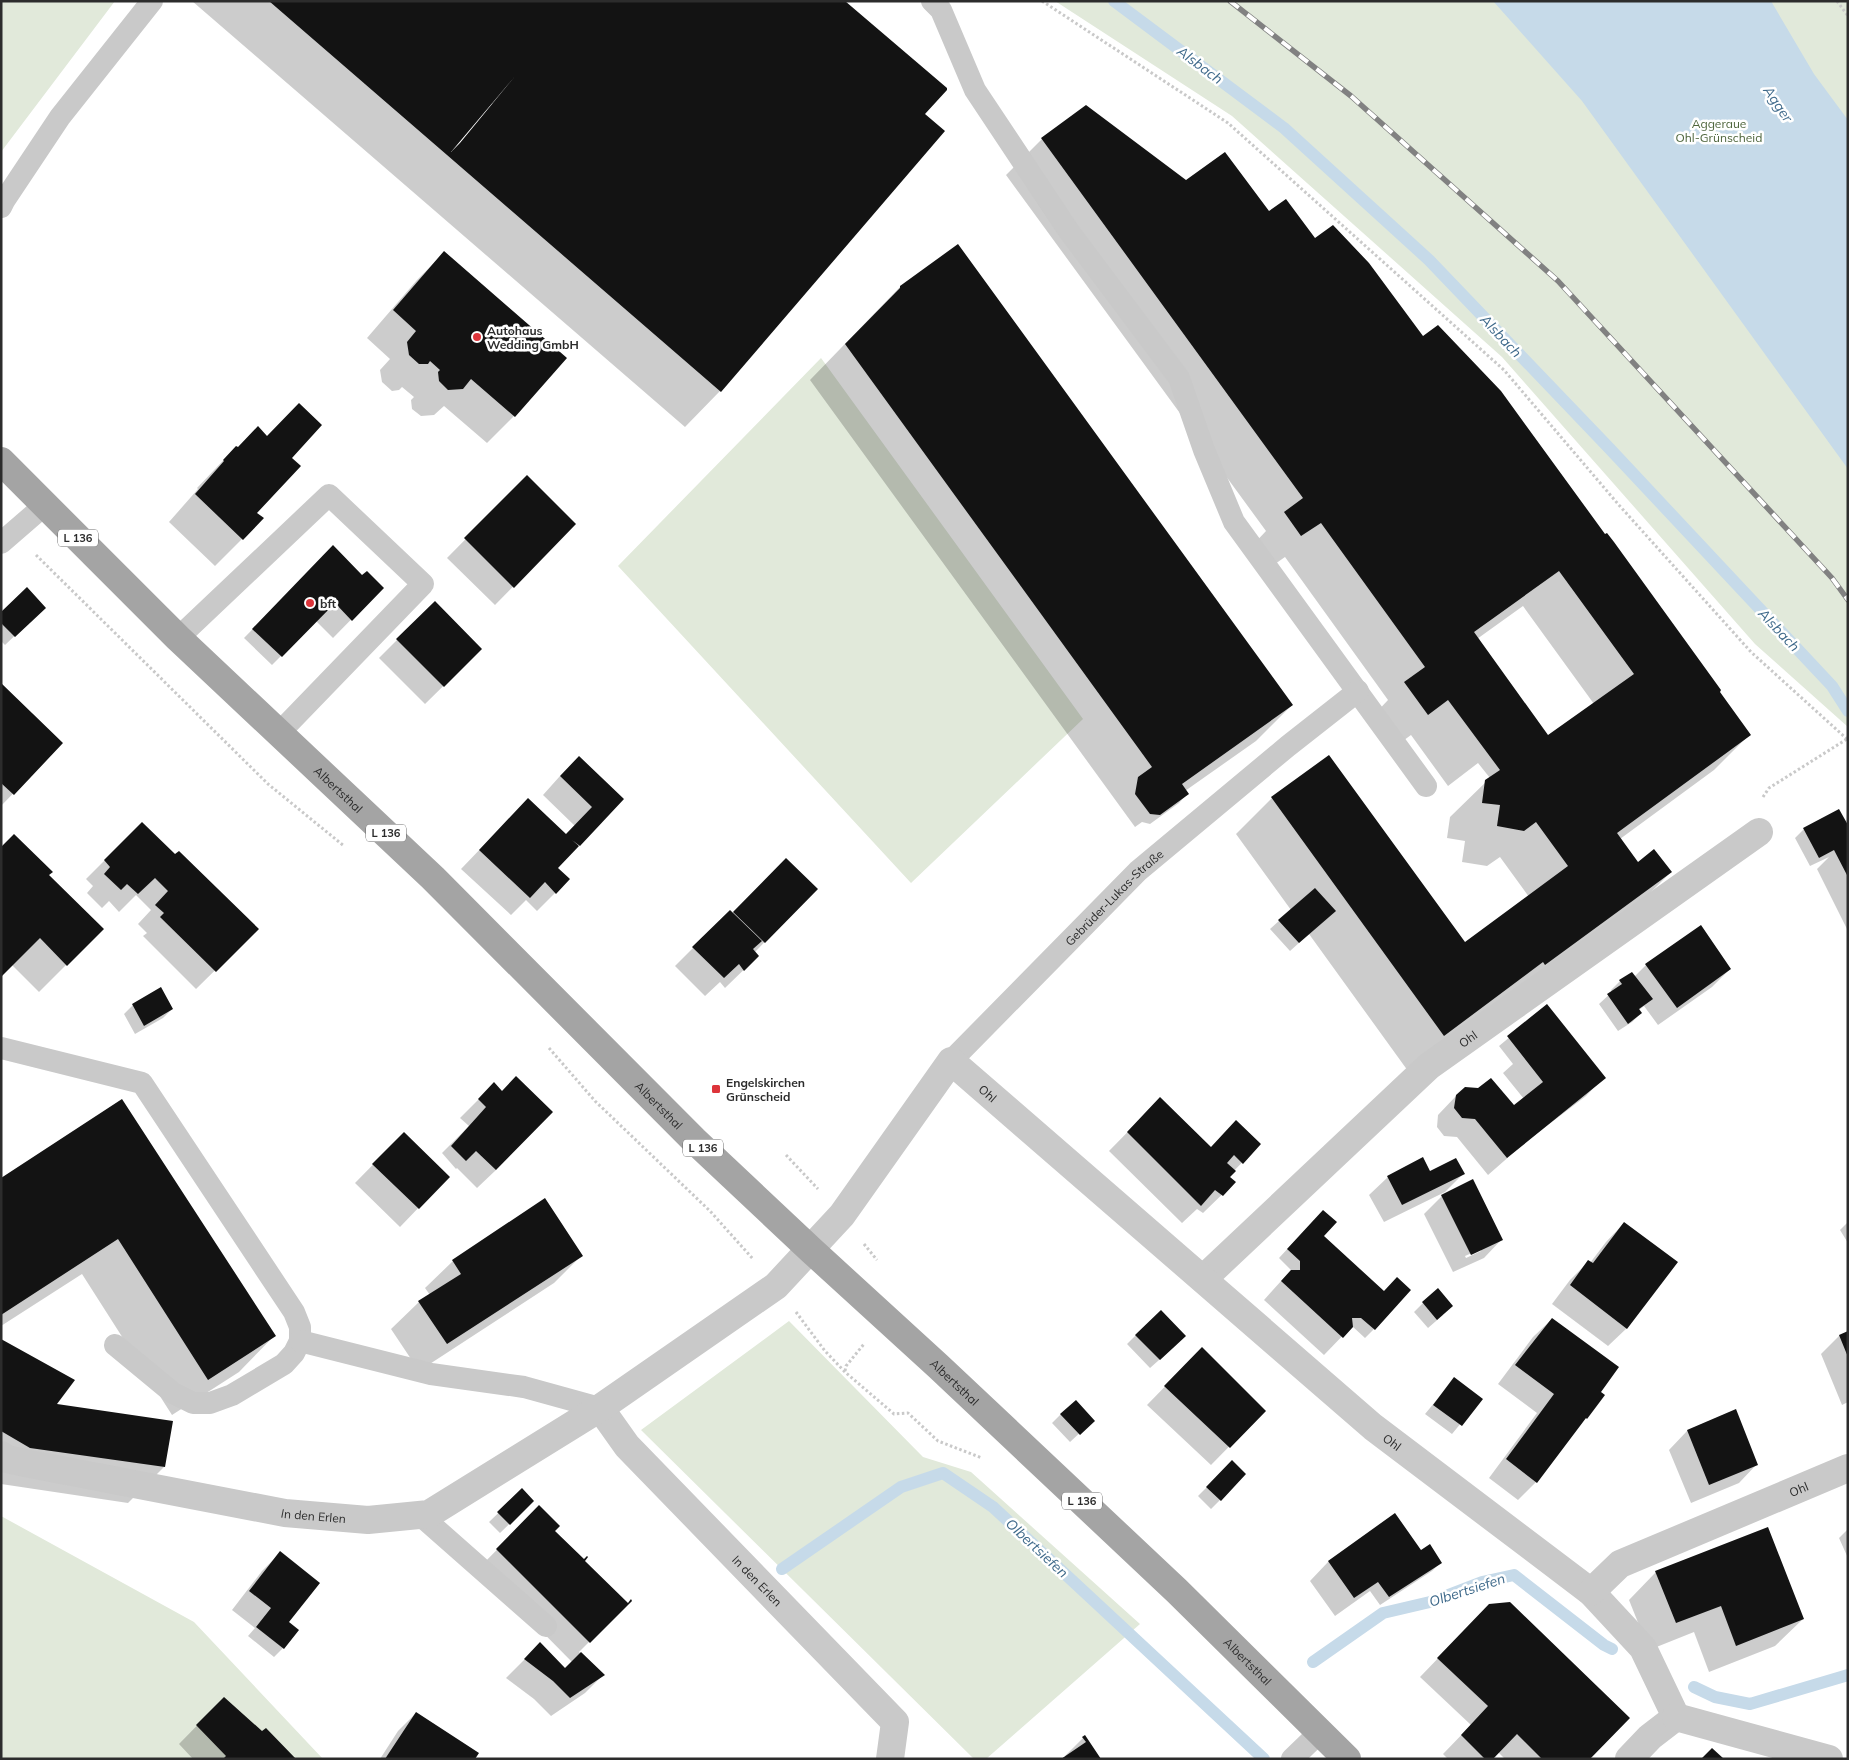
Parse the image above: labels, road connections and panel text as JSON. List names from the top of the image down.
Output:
{
  "streets": {
    "main road": ["L 136", "Albertsthal"],
    "street": ["Ohl", "In den Erlen"],
    "lane": ["Gebrüder-Lukas-Straße"]
  },
  "crossings": [
    ["Albertsthal", "In den Erlen"],
    ["Gebrüder-Lukas-Straße", "Ohl"]
  ],
  "water": ["Alsbach", "Agger", "Olbertsiefen"],
  "parks": ["Aggeraue Ohl-Grünscheid"],
  "places": {
    "other": ["Autohaus Wedding GmbH", "bft"],
    "transit": ["Engelskirchen Grünscheid"]
  }
}
